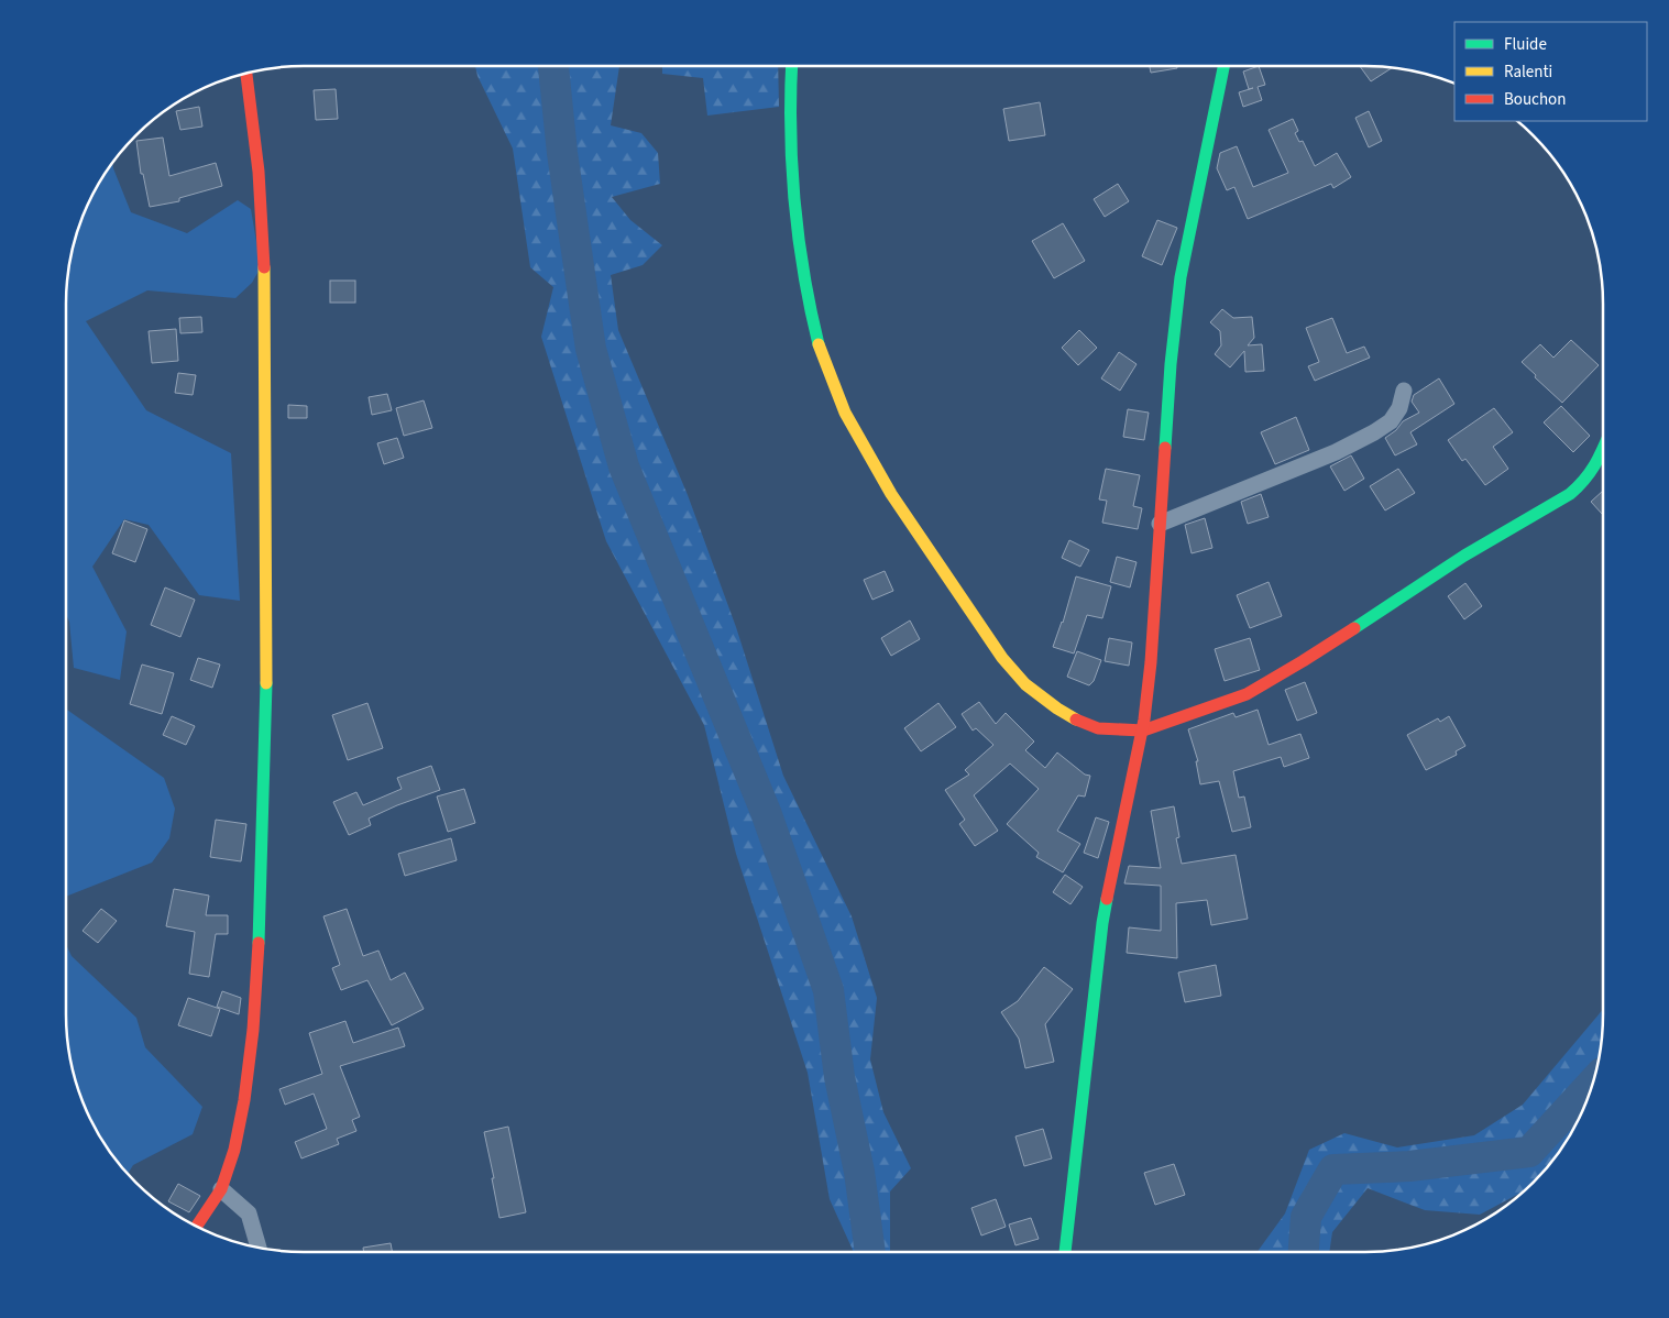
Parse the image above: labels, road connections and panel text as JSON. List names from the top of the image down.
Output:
{
  "legend": ["Fluide", "Ralenti", "Bouchon"]
}
